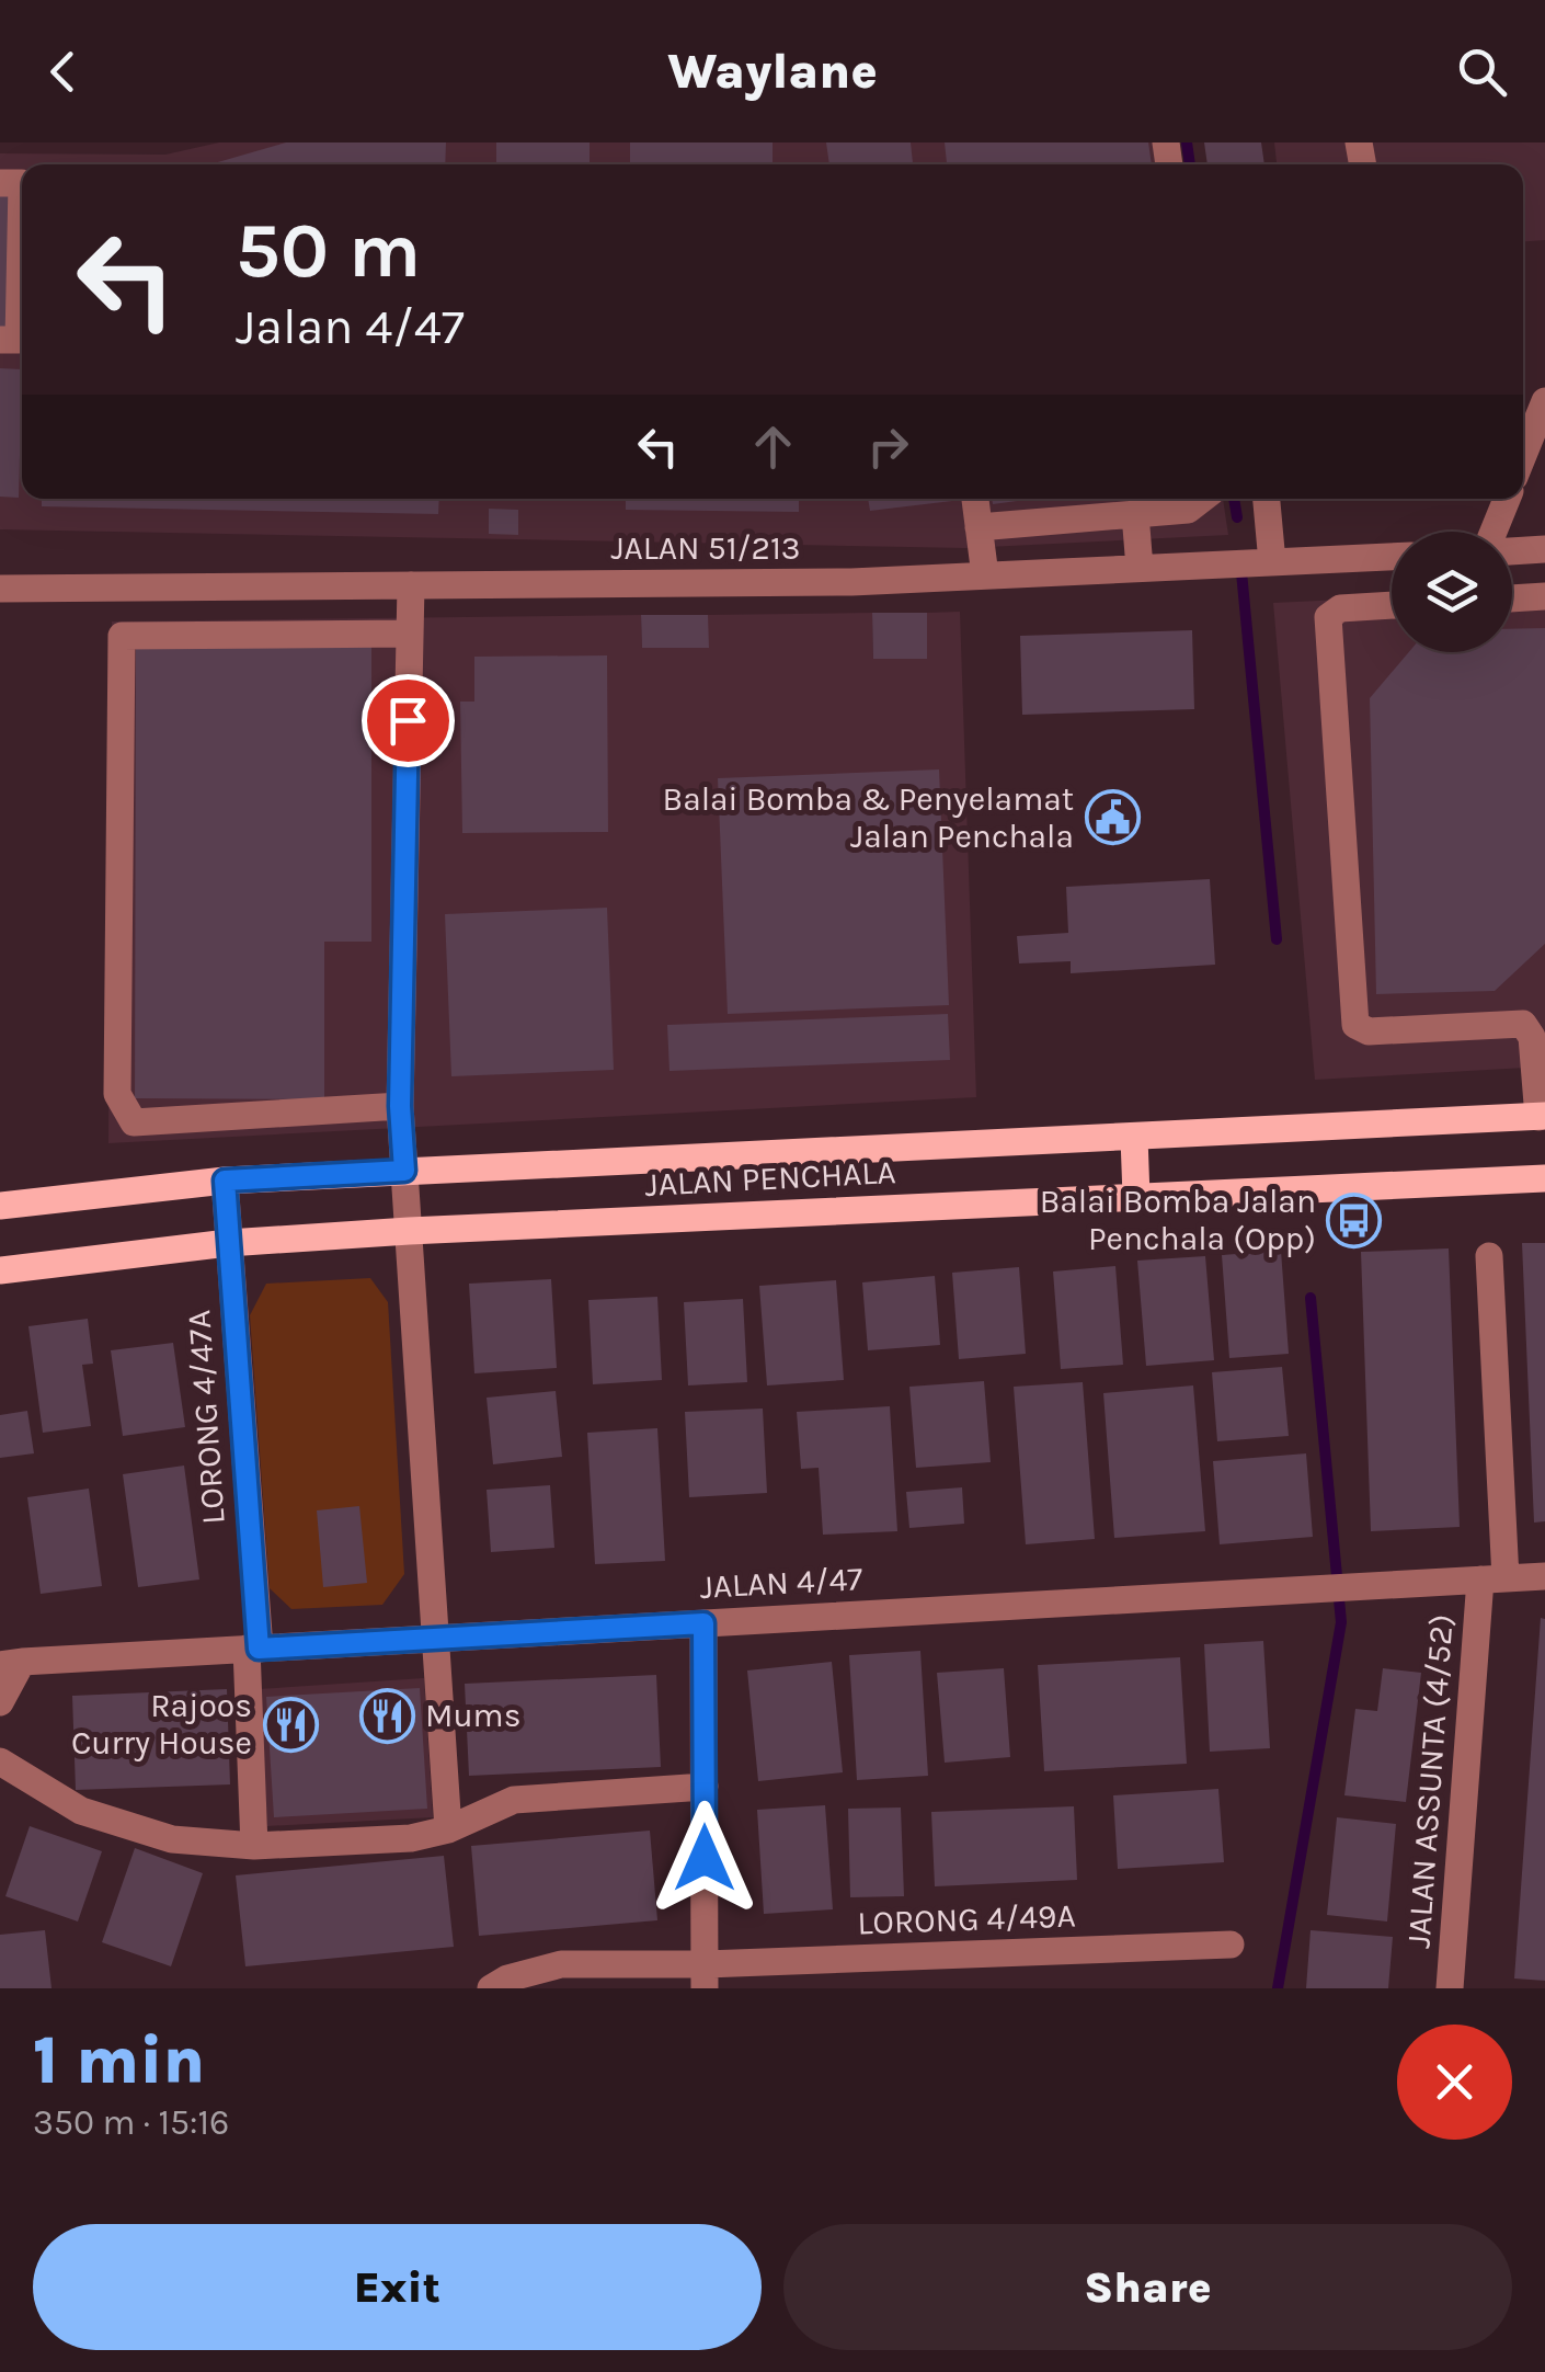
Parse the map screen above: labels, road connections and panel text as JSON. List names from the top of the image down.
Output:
{
  "streets": {
    "main road": ["JALAN PENCHALA"],
    "street": [
      "JALAN 51/213",
      "LORONG 4/47A",
      "JALAN 4/47",
      "JALAN ASSUNTA (4/52)",
      "LORONG 4/49A"
    ]
  },
  "crossings": [
    ["JALAN PENCHALA", "LORONG 4/47A"],
    ["LORONG 4/47A", "JALAN 4/47"],
    ["JALAN 4/47", "JALAN ASSUNTA (4/52)"]
  ],
  "places": {
    "public building": ["Balai Bomba & Penyelamat Jalan Penchala"],
    "bus stop": ["Balai Bomba Jalan Penchala (Opp)"],
    "restaurant": ["Mums", "Rajoos Curry House"]
  },
  "page": {
    "header": "Waylane",
    "turn": ["50 m", "Jalan 4/47"],
    "heading": ["1 min", "350 m · 15:16"],
    "buttons": ["Exit", "Share"]
  }
}
